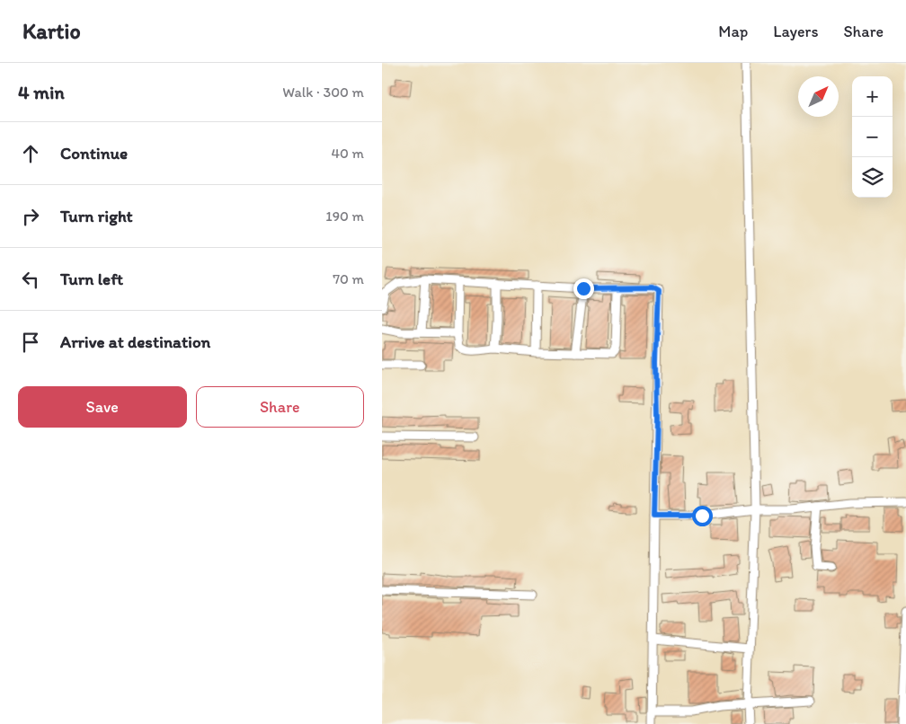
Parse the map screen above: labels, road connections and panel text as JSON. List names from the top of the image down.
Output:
{
  "north": "top right",
  "page": {
    "header": "Kartio",
    "nav": ["Map", "Layers", "Share"],
    "heading": ["4 min", "Walk · 300 m"],
    "map_buttons": ["+", "−"],
    "list": [
      ["Continue", "40 m"],
      ["Turn right", "190 m"],
      ["Turn left", "70 m"],
      "Arrive at destination"
    ],
    "buttons": ["Save", "Share"]
  }
}
